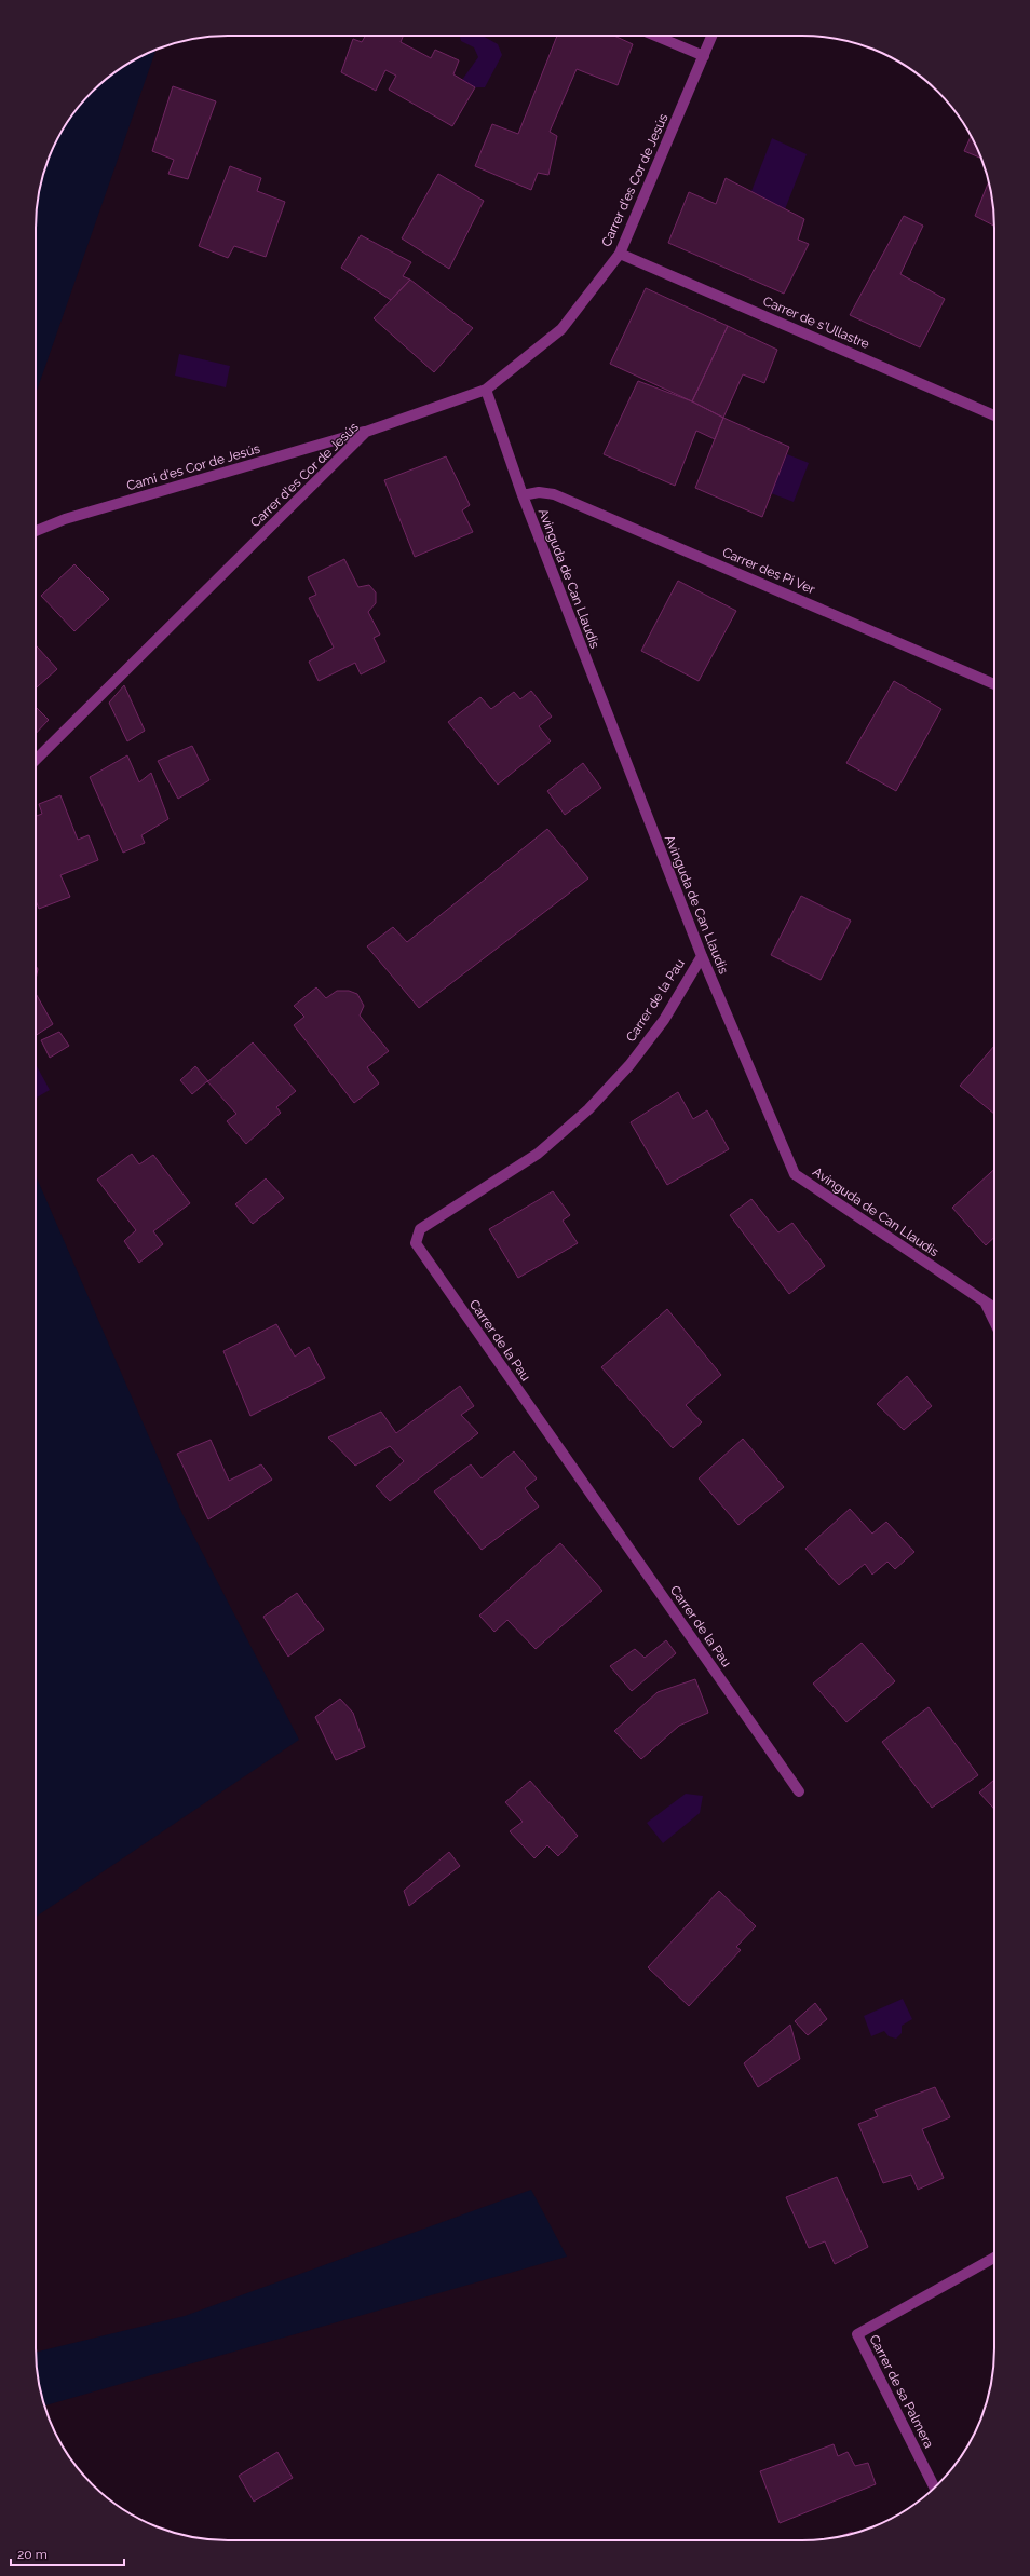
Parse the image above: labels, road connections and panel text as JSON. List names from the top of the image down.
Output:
{
  "streets": {
    "street": [
      "Carrer d'es Cor de Jesús",
      "Carrer de s'Ullastre",
      "Camí d'es Cor de Jesús",
      "Carrer des Pi Ver",
      "Avinguda de Can Llaudis",
      "Carrer de la Pau",
      "Carrer de sa Palmera"
    ]
  },
  "crossings": [
    ["Carrer d'es Cor de Jesús", "Carrer de s'Ullastre"],
    ["Carrer d'es Cor de Jesús", "Camí d'es Cor de Jesús"],
    ["Carrer d'es Cor de Jesús", "Avinguda de Can Llaudis"],
    ["Carrer des Pi Ver", "Avinguda de Can Llaudis"],
    ["Avinguda de Can Llaudis", "Carrer de la Pau"]
  ],
  "scale_bar": "20 m"
}
